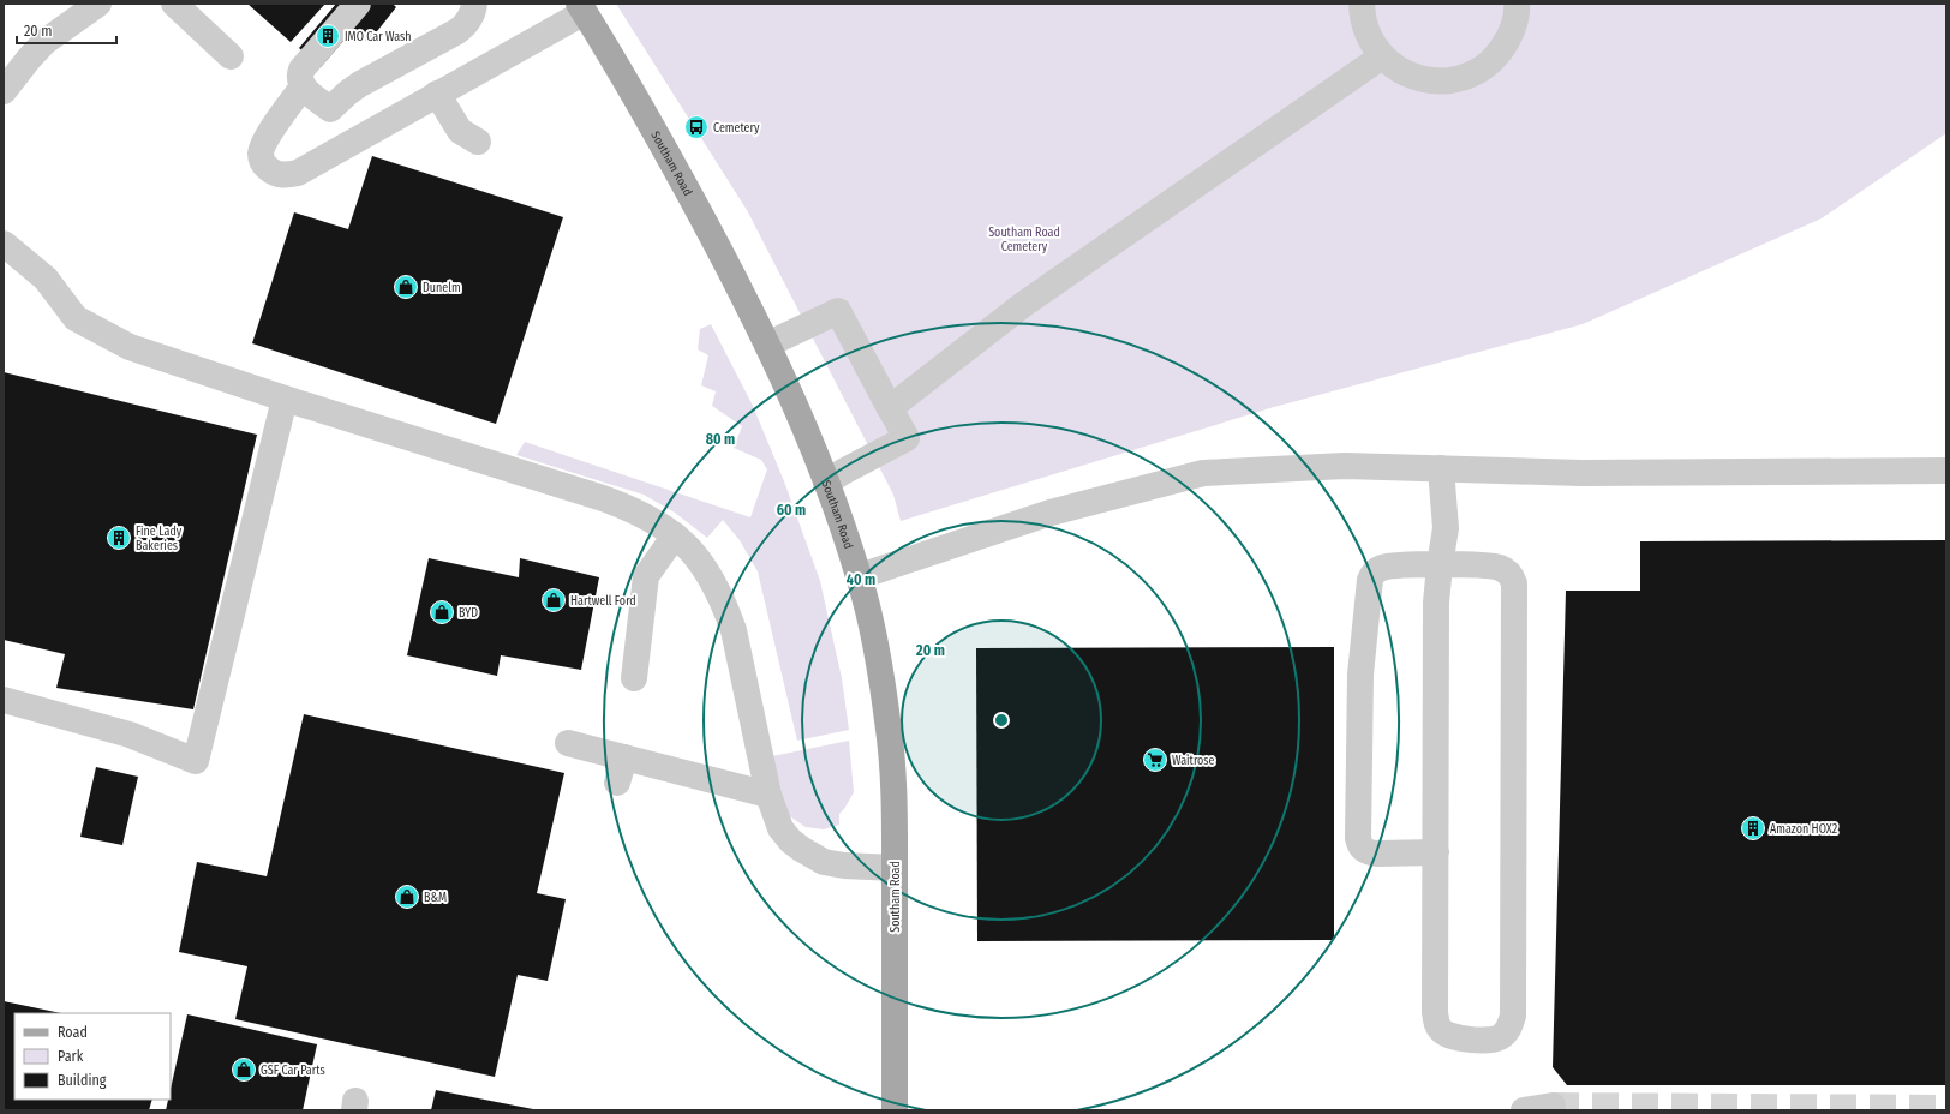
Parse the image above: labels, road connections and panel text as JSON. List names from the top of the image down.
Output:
{
  "streets": {
    "main road": ["Southam Road"]
  },
  "parks": ["Southam Road Cemetery"],
  "places": {
    "building": ["IMO Car Wash", "Fine Lady Bakeries", "Amazon HOX2"],
    "bus stop": ["Cemetery"],
    "shop": [
      "Dunelm",
      "Hartwell Ford",
      "BYD",
      "B&M",
      "GSF Car Parts"
    ],
    "supermarket": ["Waitrose"]
  },
  "legend": ["Road", "Park", "Building"],
  "scale_bar": "20 m",
  "rings": [
    "80 m",
    "60 m",
    "40 m",
    "20 m"
  ]
}
